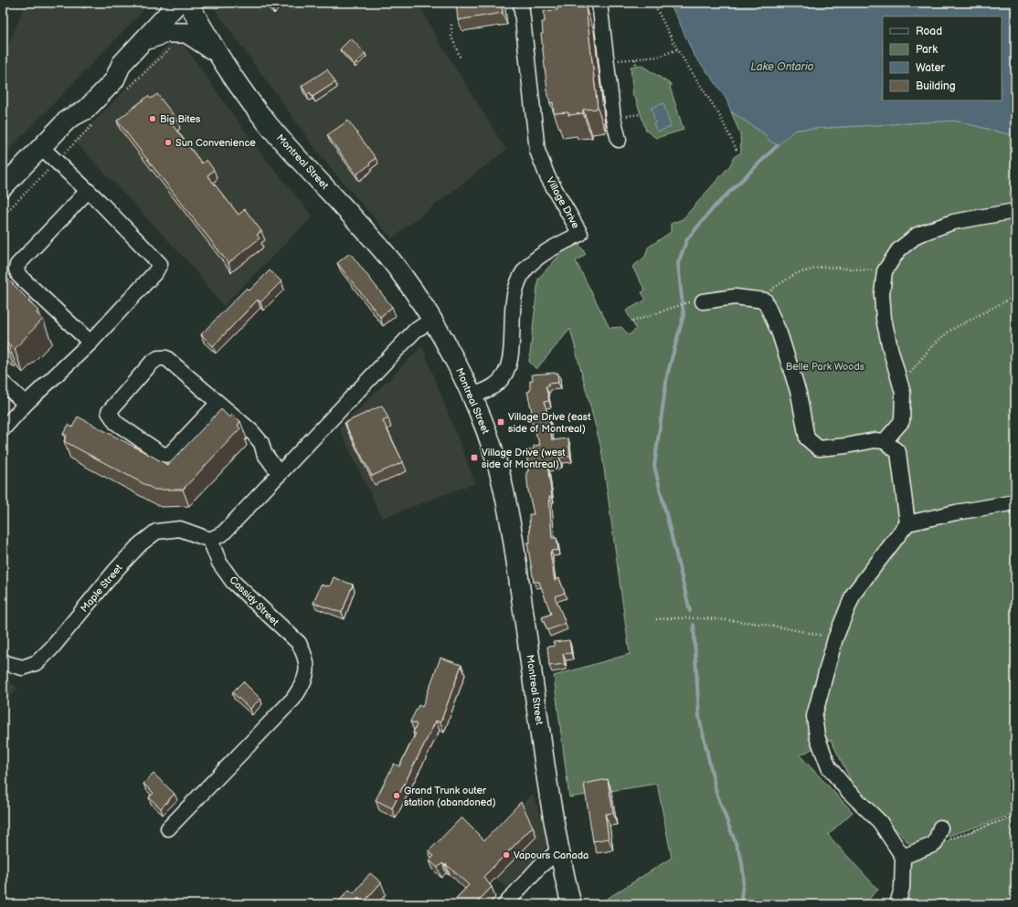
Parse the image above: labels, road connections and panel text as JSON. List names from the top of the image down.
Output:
{
  "streets": {
    "main road": ["Montreal Street"],
    "street": ["Village Drive", "Maple Street", "Cassidy Street"]
  },
  "crossings": [
    ["Montreal Street", "Village Drive"],
    ["Maple Street", "Cassidy Street"]
  ],
  "water": ["Lake Ontario"],
  "parks": ["Belle Park Woods"],
  "places": {
    "other": [
      "Big Bites",
      "Sun Convenience",
      "Grand Trunk outer station (abandoned)",
      "Vapours Canada"
    ],
    "transit": ["Village Drive (east side of Montreal)", "Village Drive (west side of Montreal)"]
  },
  "legend": [
    "Road",
    "Park",
    "Water",
    "Building"
  ]
}
